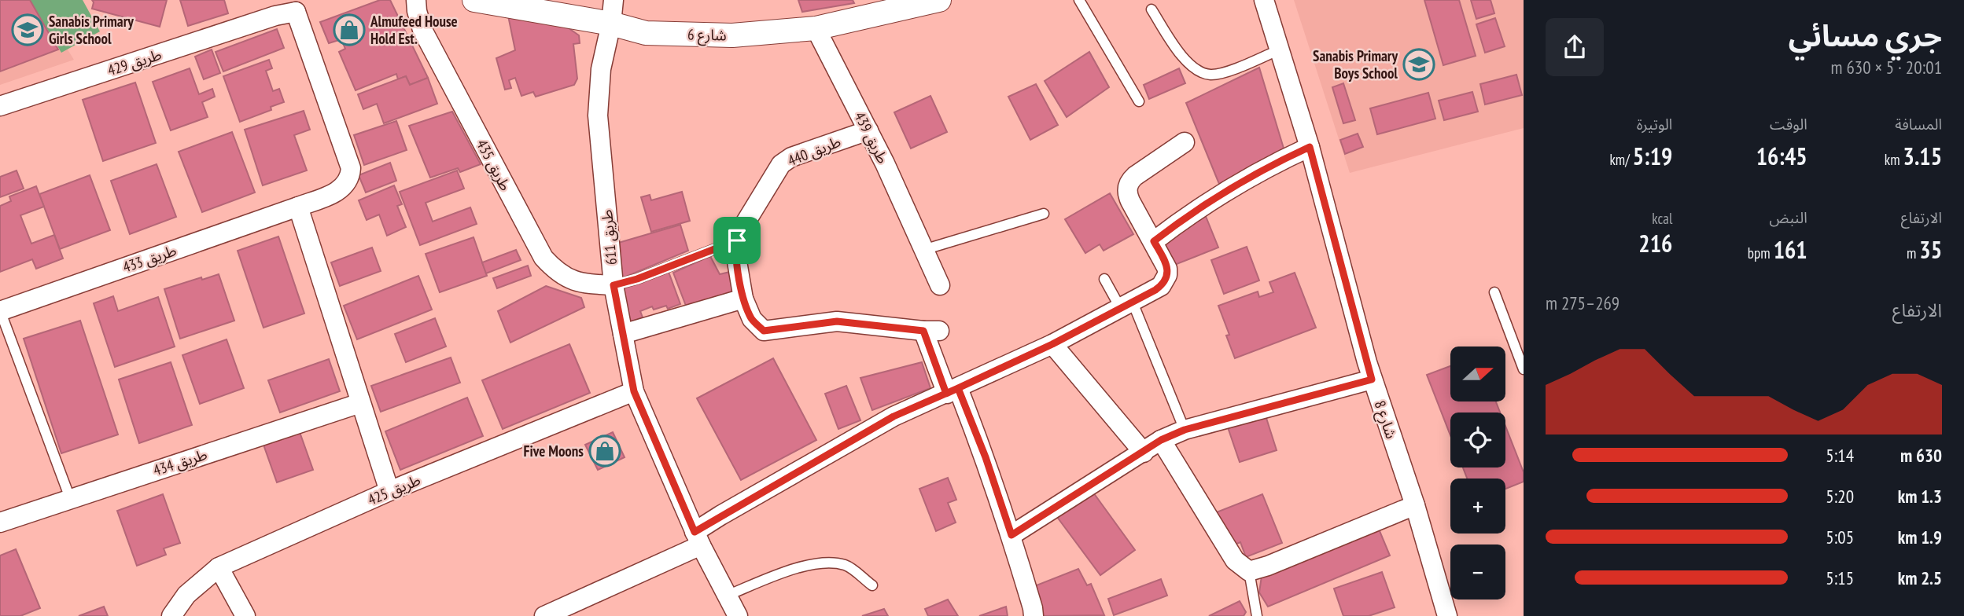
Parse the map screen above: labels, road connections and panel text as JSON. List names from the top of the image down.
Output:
{
  "streets": {
    "street": [
      "شارع 6",
      "طريق 429",
      "طريق 439",
      "طريق 440",
      "طريق 435",
      "طريق 611",
      "طريق 433",
      "شارع 8",
      "طريق 434",
      "طريق 425"
    ]
  },
  "crossings": [
    ["شارع 6", "طريق 439"],
    ["شارع 6", "طريق 611"],
    ["طريق 429", "طريق 433"],
    ["طريق 439", "طريق 440"],
    ["طريق 435", "طريق 611"],
    ["طريق 611", "طريق 425"]
  ],
  "places": {
    "school or university": ["Sanabis Primary Girls School", "Sanabis Primary Boys School"],
    "shop": ["Almufeed House Hold Est.", "Five Moons"]
  },
  "north": "right",
  "page": {
    "heading": ["جري مسائي", "20:01 · 5 × 630 m"],
    "stats": [
      ["المسافة", "3.15 km"],
      ["الوقت", "16:45"],
      ["الوتيرة", "5:19 /km"],
      ["الارتفاع", "35 m"],
      ["النبض", "161 bpm"],
      ["kcal", "216"]
    ],
    "chart": ["الارتفاع", "269–275 m"],
    "map_buttons": ["+", "−"],
    "list": [
      {
        "name": "630 m",
        "note": "5:14"
      },
      {
        "name": "1.3 km",
        "note": "5:20"
      },
      {
        "name": "1.9 km",
        "note": "5:05"
      },
      {
        "name": "2.5 km",
        "note": "5:15"
      }
    ]
  }
}
